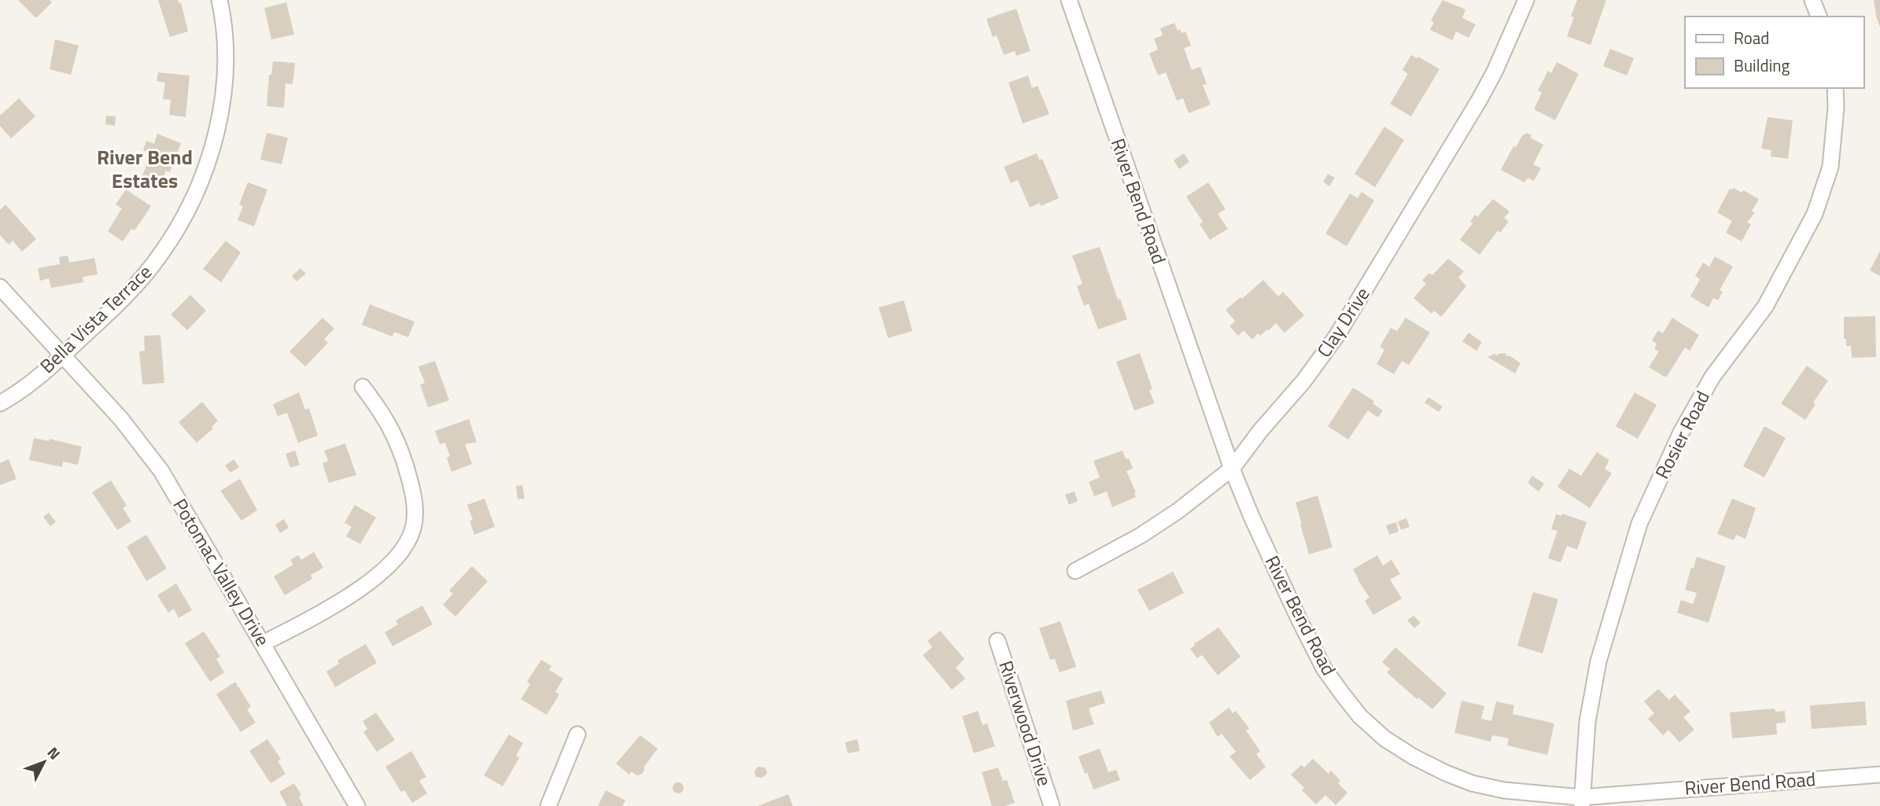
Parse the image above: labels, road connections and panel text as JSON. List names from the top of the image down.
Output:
{
  "streets": {
    "street": [
      "River Bend Road",
      "Bella Vista Terrace",
      "Clay Drive",
      "Rosier Road",
      "Potomac Valley Drive",
      "Riverwood Drive"
    ]
  },
  "crossings": [
    ["River Bend Road", "Clay Drive"],
    ["River Bend Road", "Rosier Road"],
    ["Bella Vista Terrace", "Potomac Valley Drive"]
  ],
  "districts": ["River Bend Estates"],
  "legend": ["Road", "Building"],
  "north": "top right"
}
